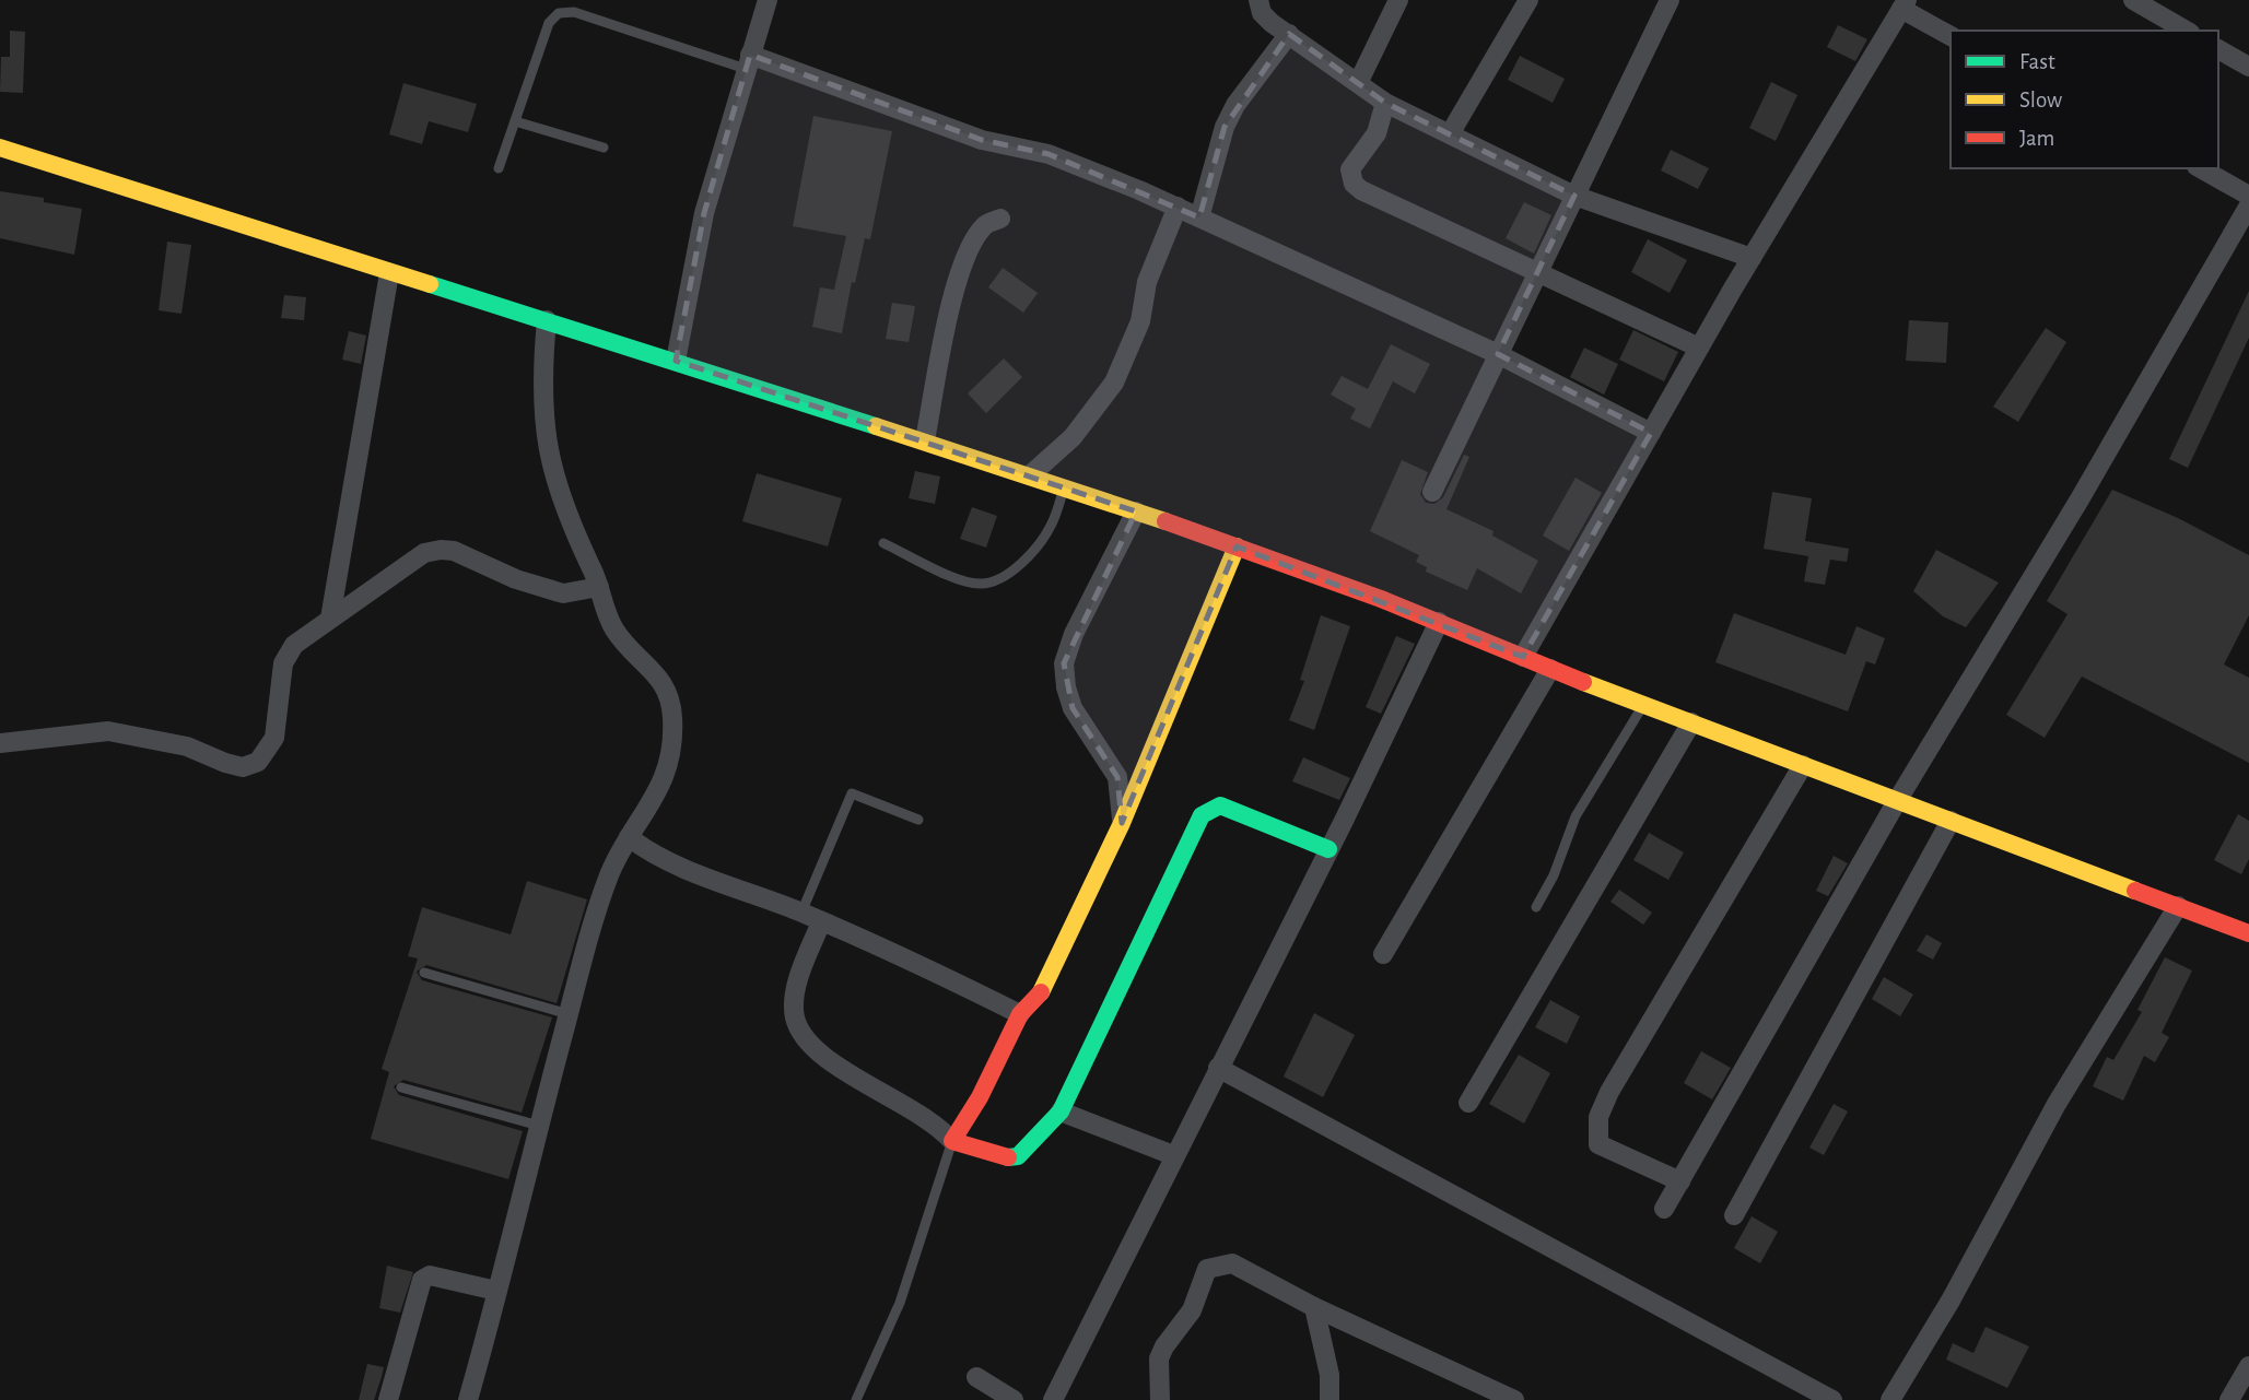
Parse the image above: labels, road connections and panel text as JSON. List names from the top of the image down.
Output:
{
  "legend": ["Fast", "Slow", "Jam"]
}
